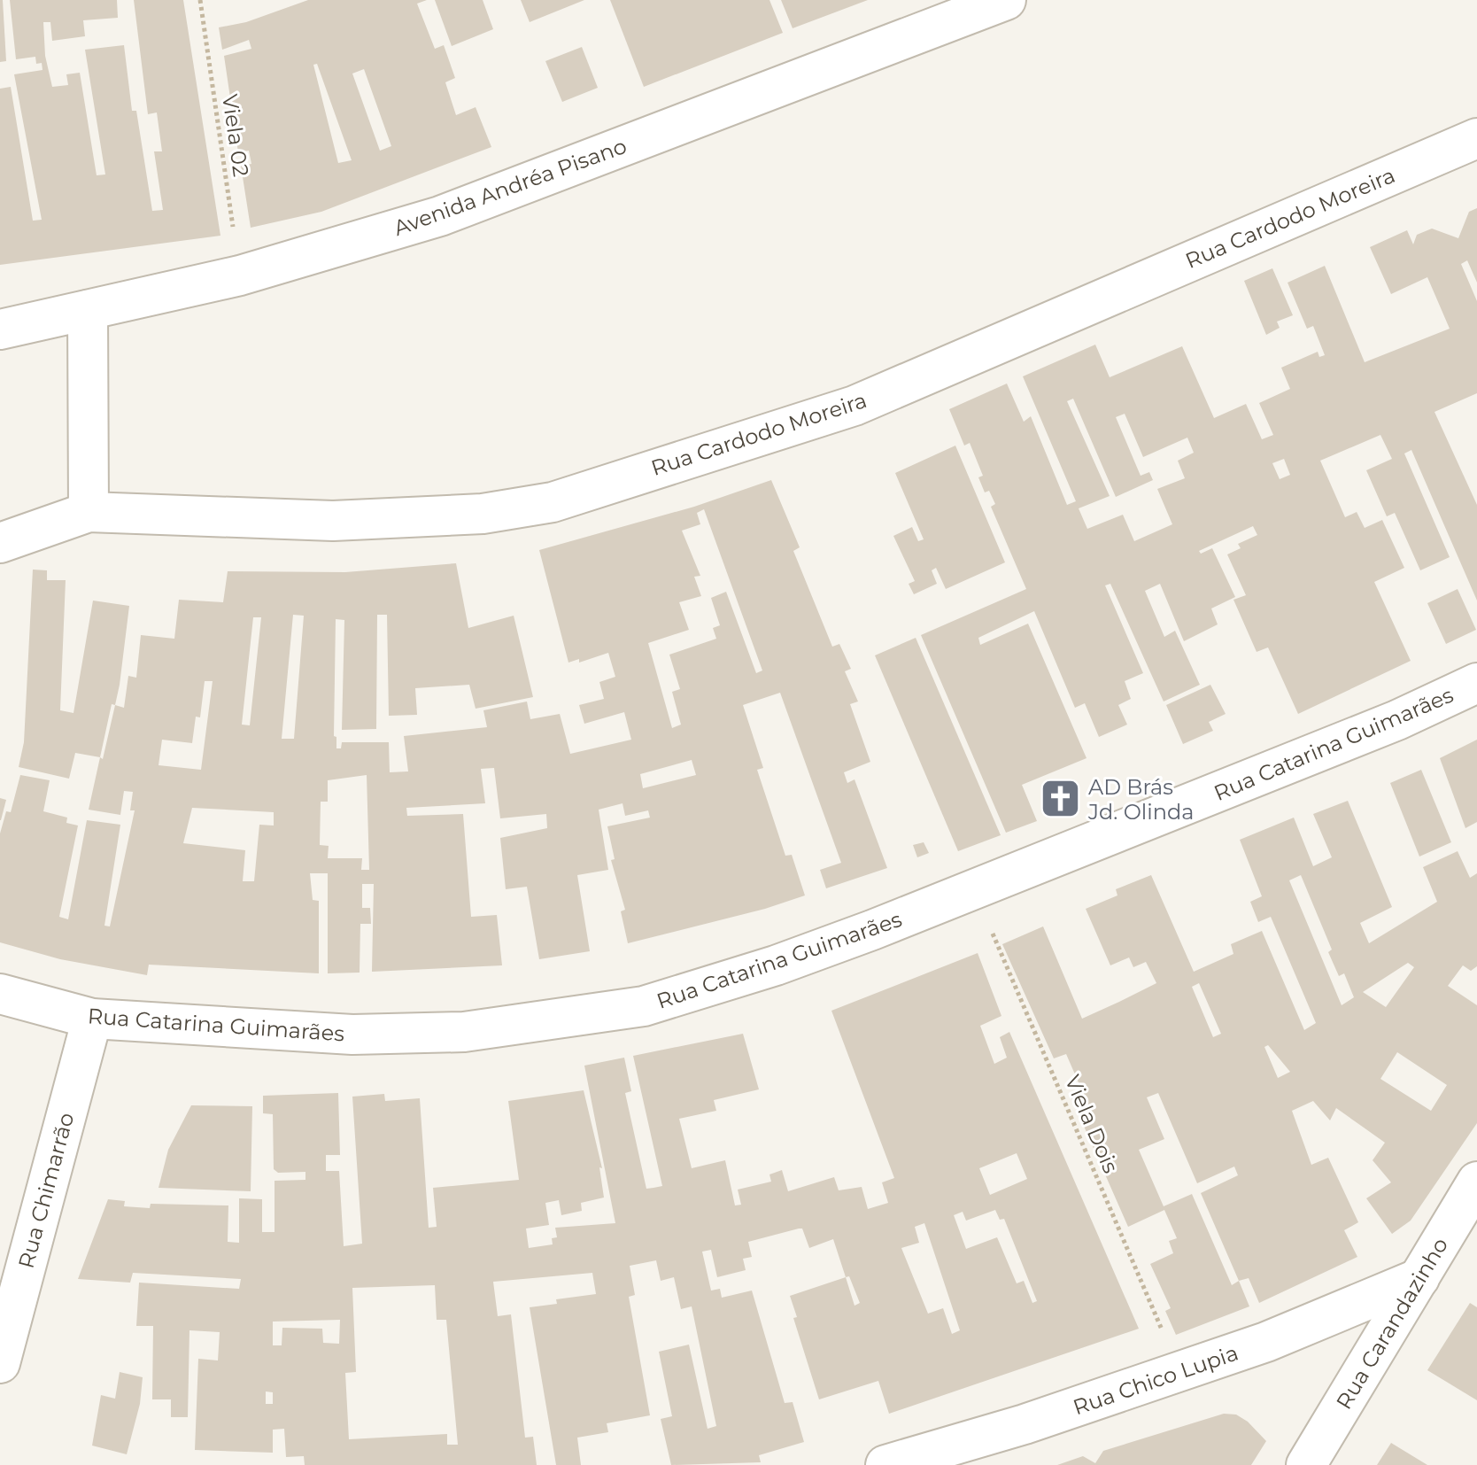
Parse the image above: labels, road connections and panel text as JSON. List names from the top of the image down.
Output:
{
  "streets": {
    "street": [
      "Avenida Andréa Pisano",
      "Rua Cardodo Moreira",
      "Rua Catarina Guimarães",
      "Rua Chimarrão",
      "Rua Carandazinho",
      "Rua Chico Lupia"
    ],
    "path": ["Viela 02", "Viela Dois"]
  },
  "crossings": [
    ["Viela 02", "Avenida Andréa Pisano"],
    ["Rua Catarina Guimarães", "Viela Dois"],
    ["Rua Catarina Guimarães", "Rua Chimarrão"],
    ["Viela Dois", "Rua Chico Lupia"],
    ["Rua Carandazinho", "Rua Chico Lupia"]
  ],
  "places": {
    "church": ["AD Brás Jd. Olinda"]
  }
}
